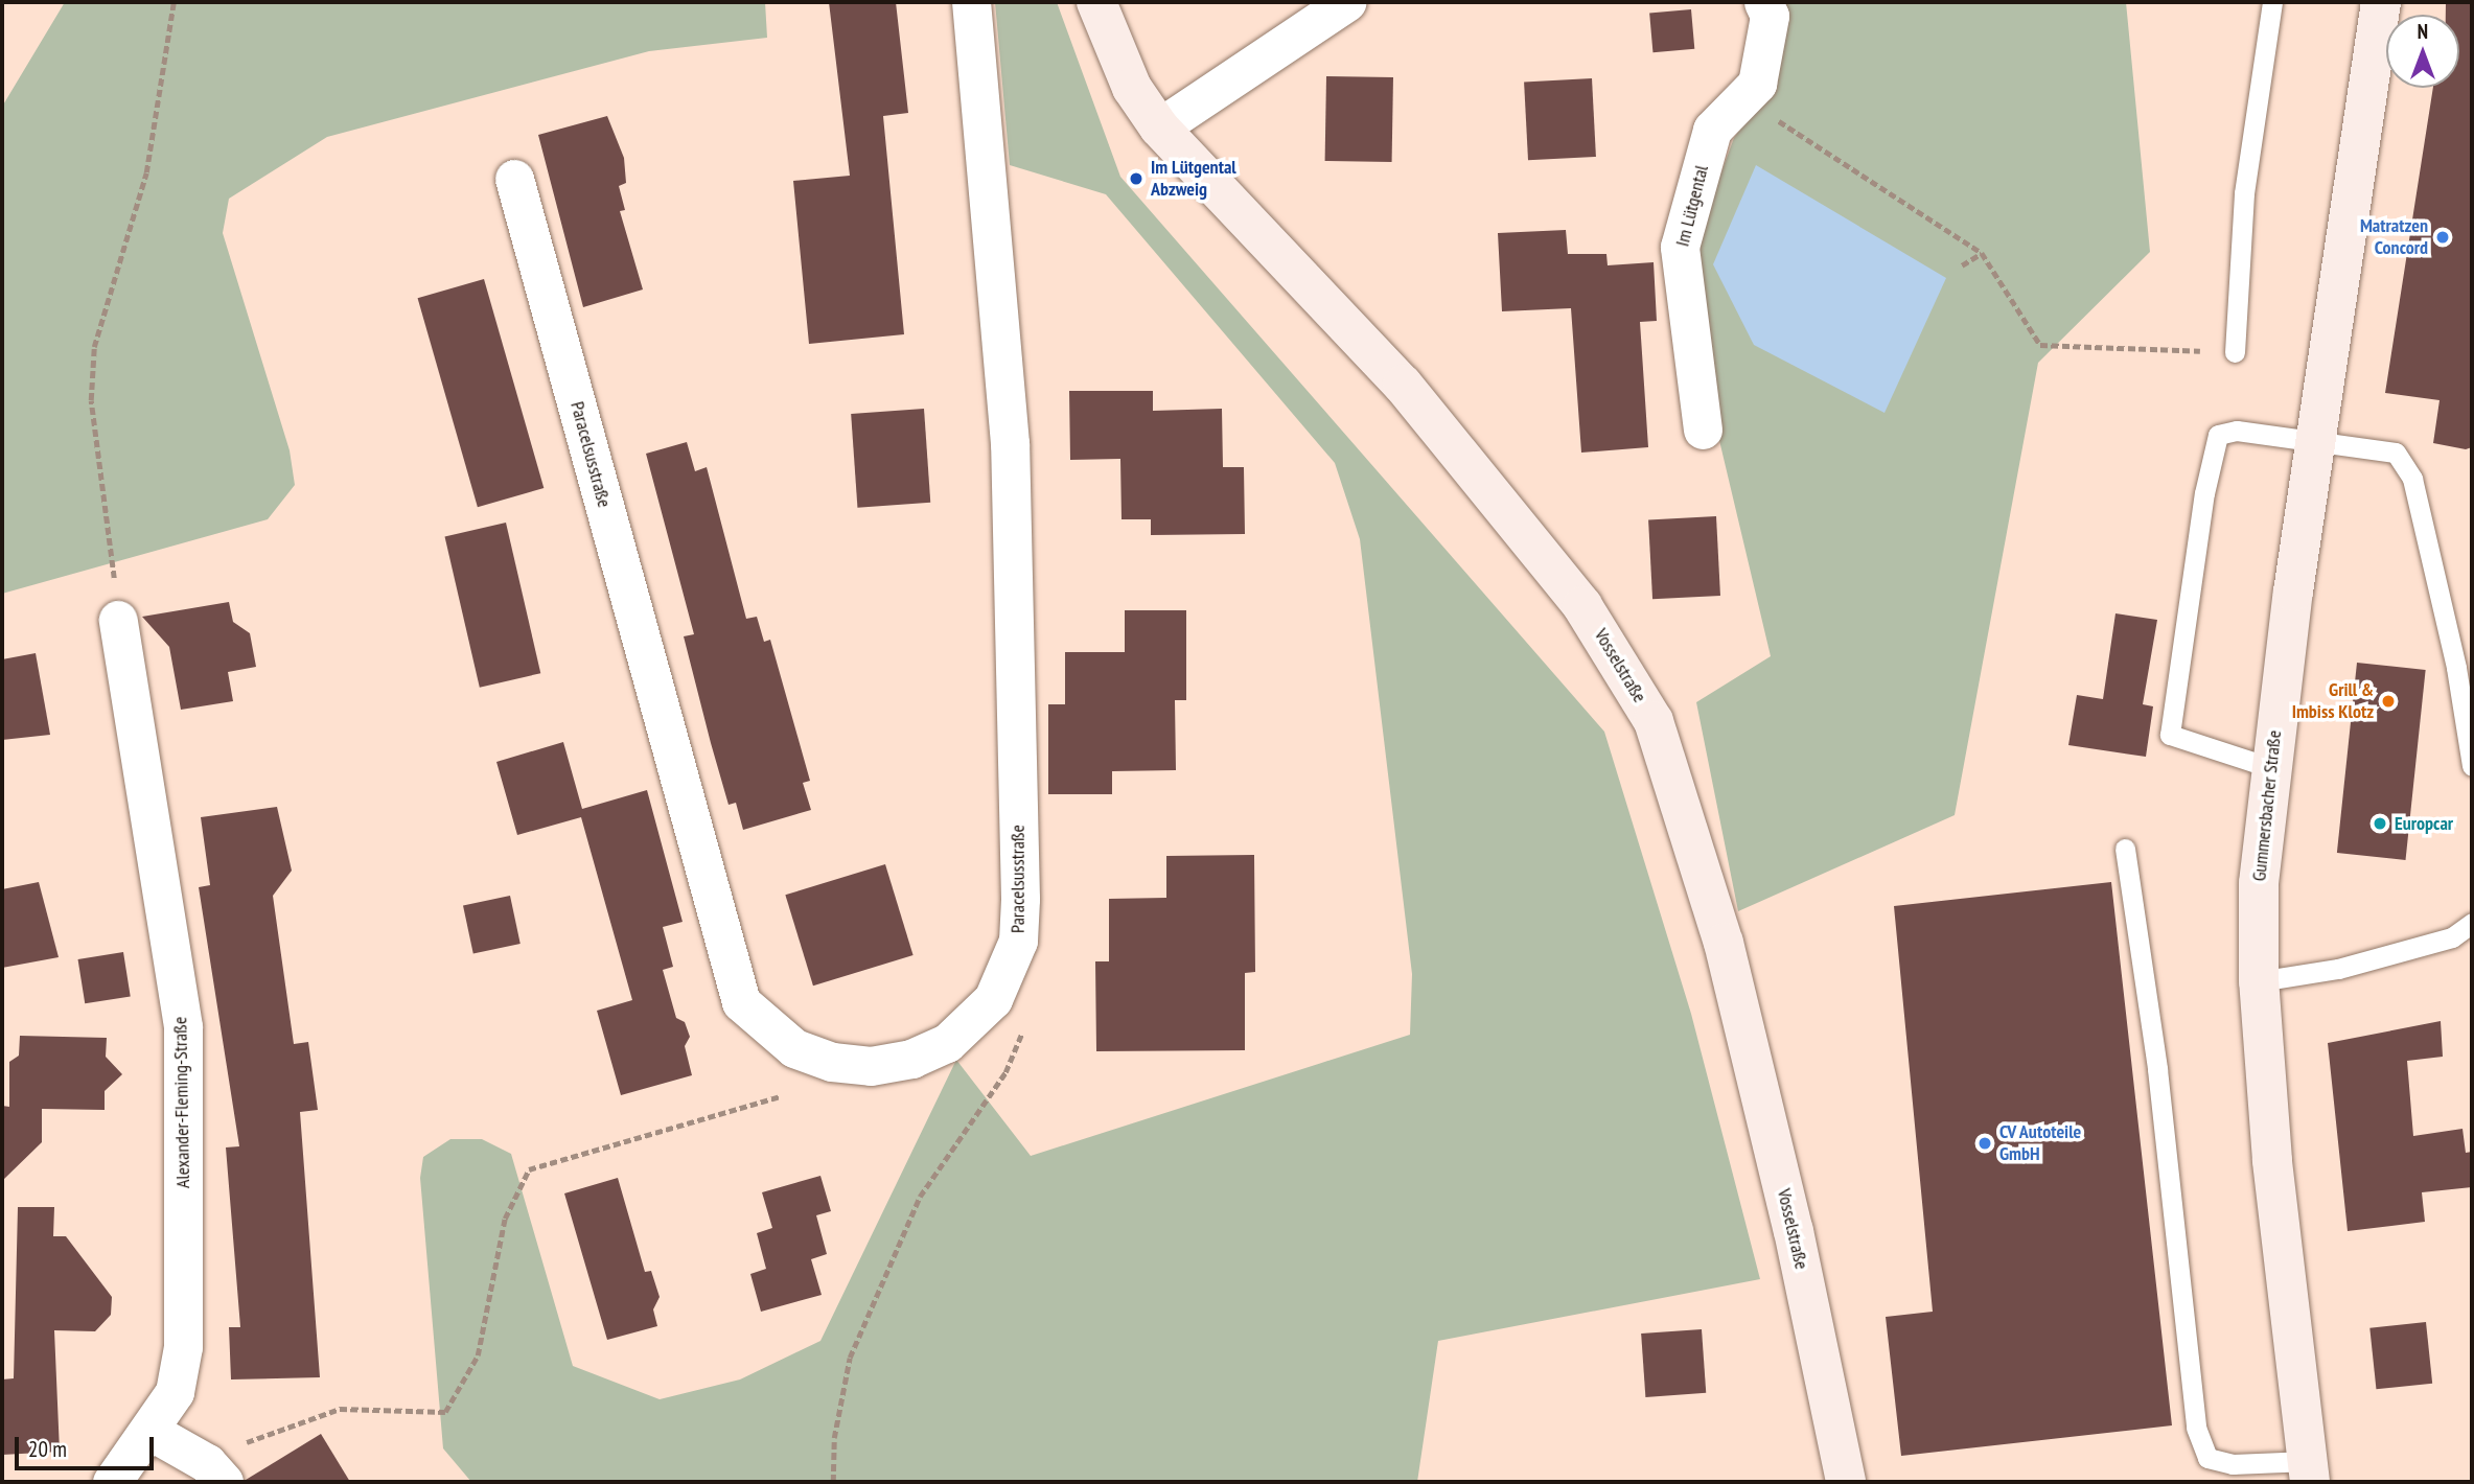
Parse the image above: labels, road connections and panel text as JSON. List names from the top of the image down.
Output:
{
  "streets": {
    "street": [
      "Im Lütgental",
      "Paracelsusstraße",
      "Vosselstraße",
      "Gummersbacher Straße",
      "Alexander-Fleming-Straße"
    ]
  },
  "places": [
    "Im Lütgental Abzweig",
    "Matratzen Concord",
    "Grill & Imbiss Klotz",
    "Europcar",
    "CV Autoteile GmbH"
  ],
  "scale_bar": "20 m",
  "north": "top"
}
